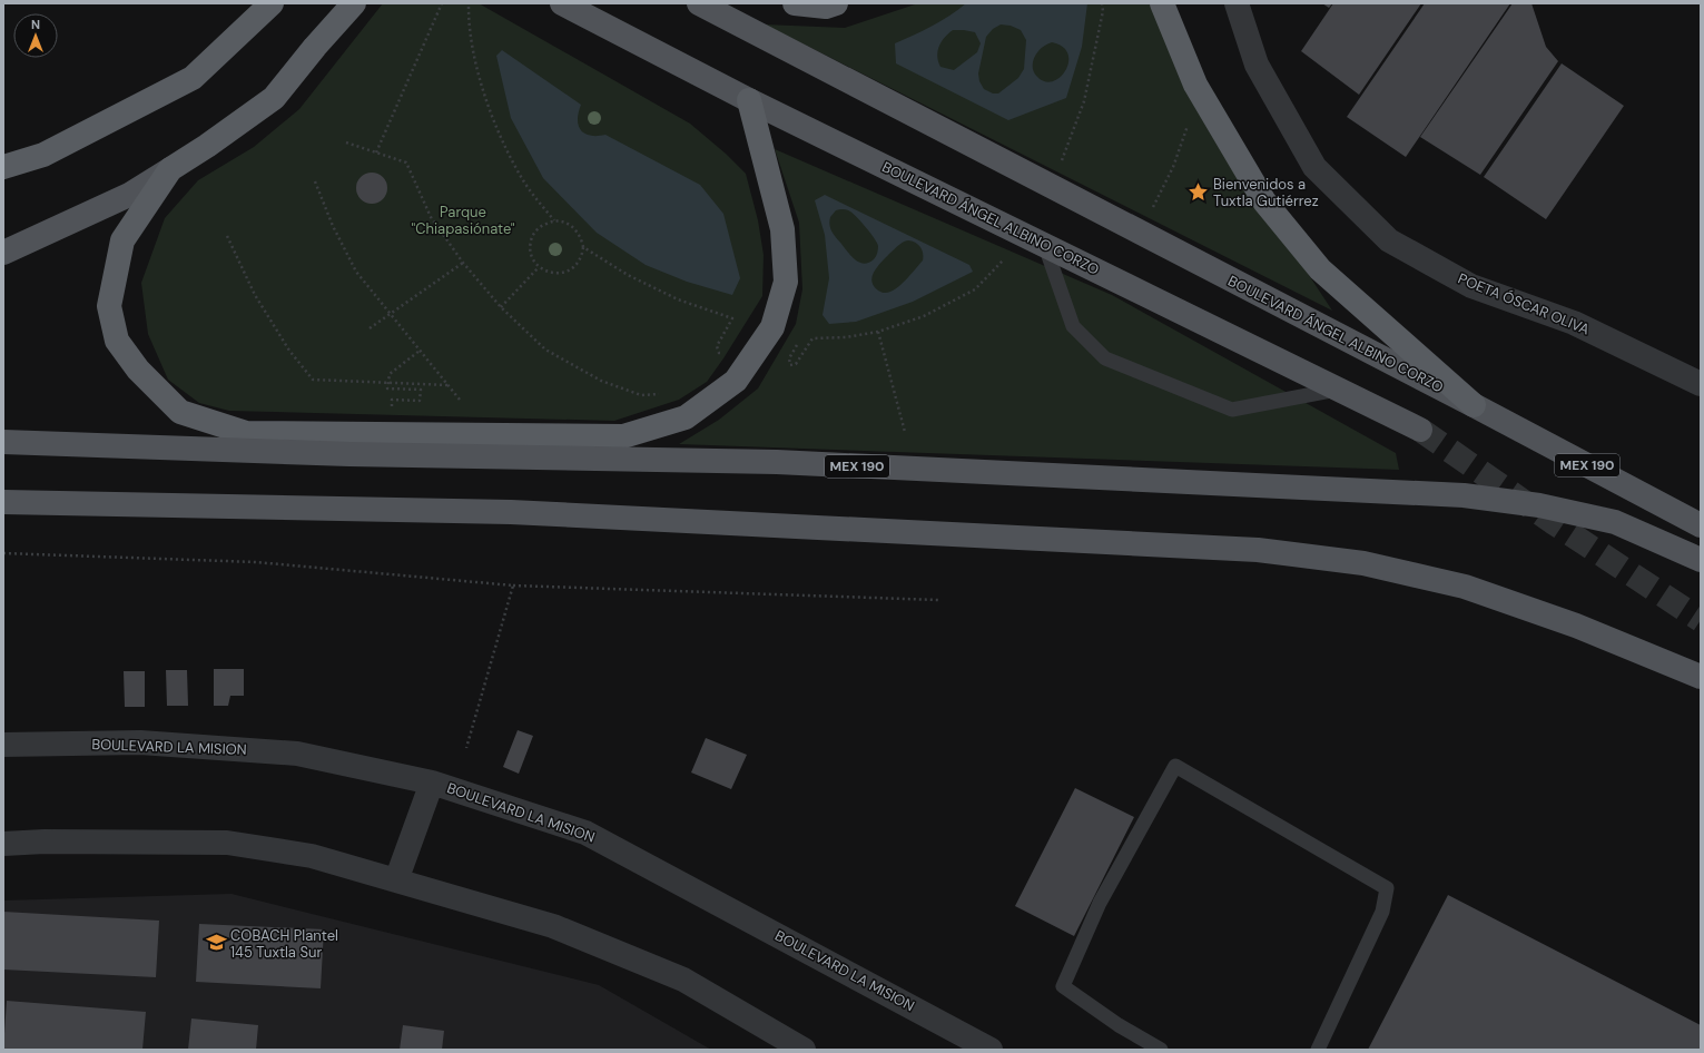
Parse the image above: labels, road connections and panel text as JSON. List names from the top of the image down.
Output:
{
  "streets": {
    "main road": ["BOULEVARD ÁNGEL ALBINO CORZO", "MEX 190"],
    "street": ["POETA ÓSCAR OLIVA", "BOULEVARD LA MISION"]
  },
  "crossings": [
    ["BOULEVARD ÁNGEL ALBINO CORZO", "MEX 190"]
  ],
  "parks": ["Parque \"Chiapasiónate\""],
  "places": {
    "place": ["Bienvenidos a Tuxtla Gutiérrez"],
    "school or university": ["COBACH Plantel 145 Tuxtla Sur"]
  },
  "north": "top"
}
